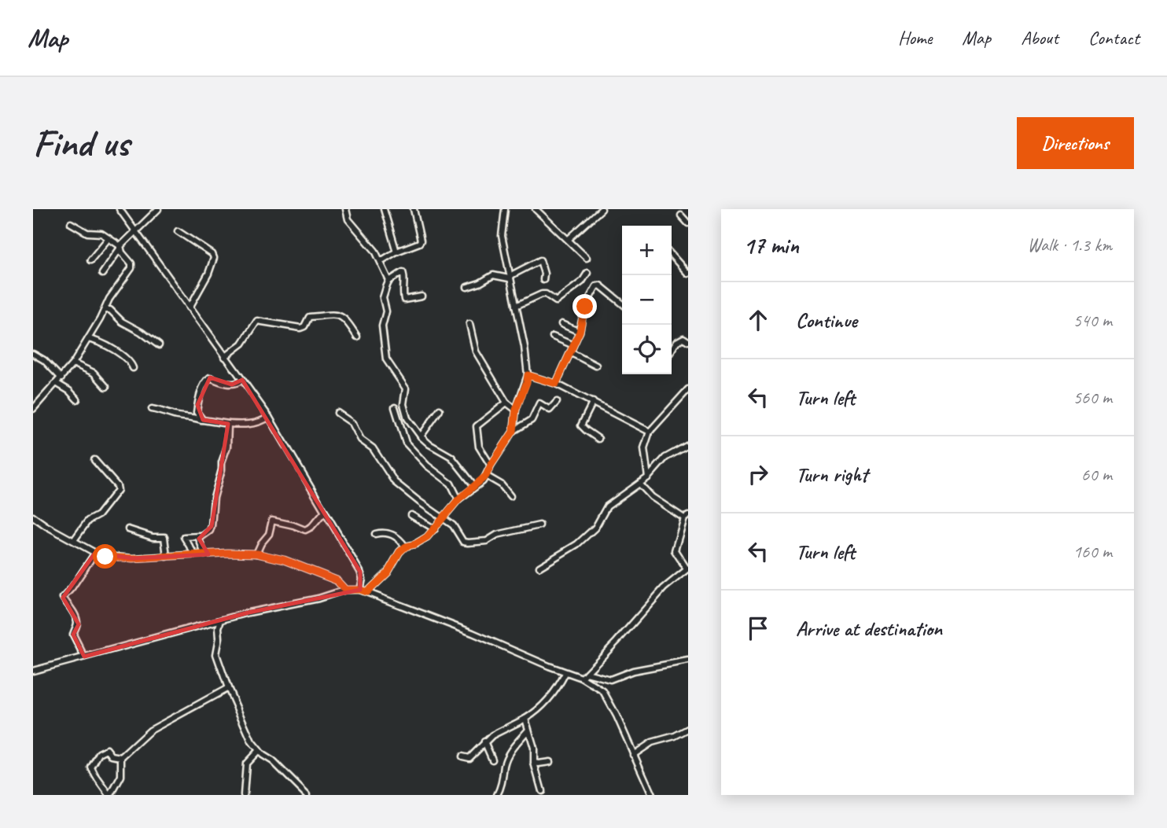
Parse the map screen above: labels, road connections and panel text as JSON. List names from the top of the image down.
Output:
{
  "page": {
    "header": "Map",
    "nav": [
      "Home",
      "Map",
      "About",
      "Contact"
    ],
    "buttons": "Directions",
    "title": "Find us",
    "heading": ["17 min", "Walk · 1.3 km"],
    "map_buttons": ["+", "−"],
    "list": [
      ["Continue", "540 m"],
      ["Turn left", "560 m"],
      ["Turn right", "60 m"],
      ["Turn left", "160 m"],
      "Arrive at destination"
    ]
  }
}
